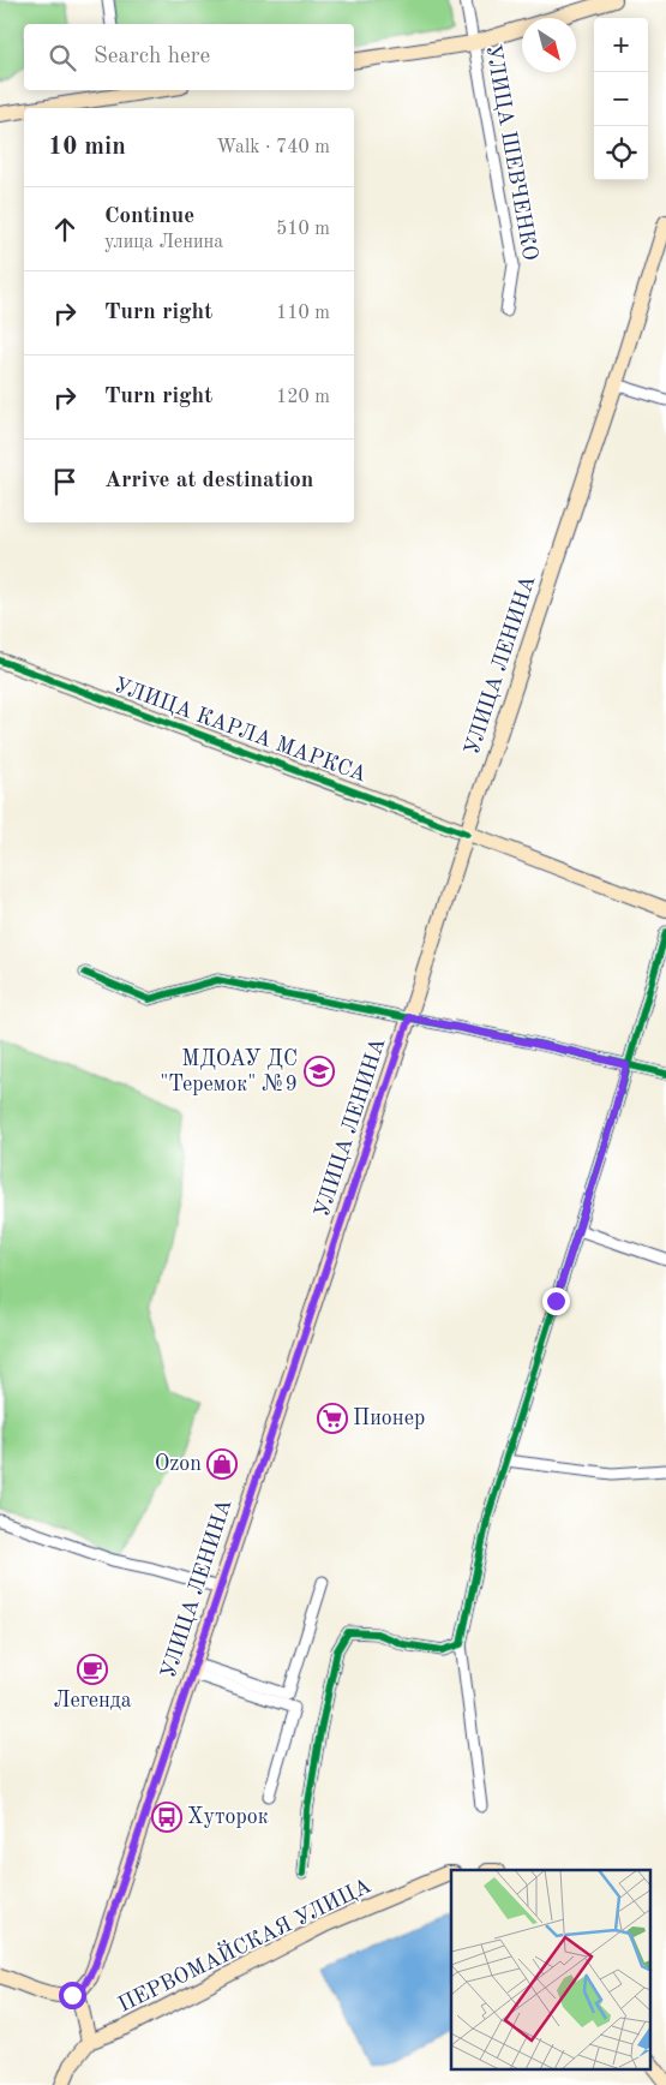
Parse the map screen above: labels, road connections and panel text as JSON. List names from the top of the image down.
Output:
{
  "streets": {
    "main road": ["УЛИЦА ЛЕНИНА", "УЛИЦА КАРЛА МАРКСА", "ПЕРВОМАЙСКАЯ УЛИЦА"],
    "street": ["УЛИЦА ШЕВЧЕНКО"]
  },
  "crossings": [
    ["УЛИЦА ЛЕНИНА", "УЛИЦА КАРЛА МАРКСА"]
  ],
  "places": {
    "school or university": ["МДОАУ ДС \"Теремок\" №9"],
    "supermarket": ["Пионер"],
    "shop": ["Ozon"],
    "cafe": ["Легенда"],
    "bus stop": ["Хуторок"]
  },
  "north": "bottom right",
  "page": {
    "map_buttons": ["+", "−"],
    "search": "Search here",
    "heading": ["10 min", "Walk · 740 m"],
    "list": [
      ["Continue", "улица Ленина", "510 m"],
      ["Turn right", "110 m"],
      ["Turn right", "120 m"],
      "Arrive at destination"
    ]
  }
}
